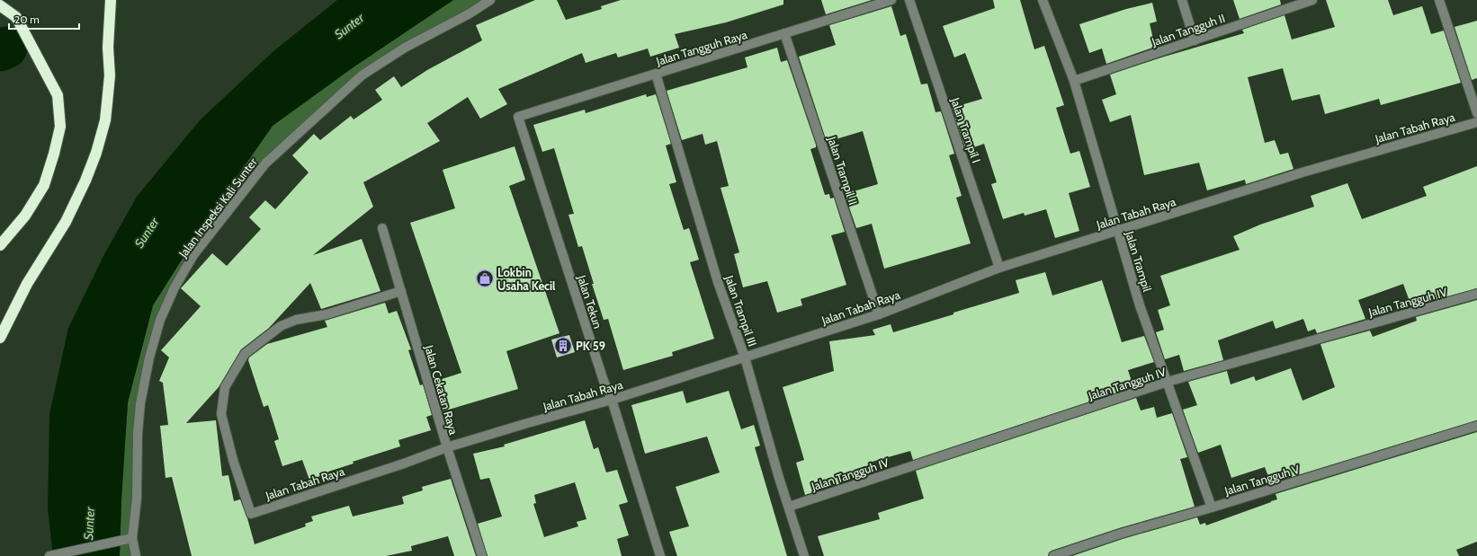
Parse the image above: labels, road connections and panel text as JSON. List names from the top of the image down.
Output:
{
  "streets": {
    "street": [
      "Jalan Tangguh II",
      "Jalan Tangguh Raya",
      "Jalan Tabah Raya",
      "Jalan Trampil I",
      "Jalan Trampil II",
      "Jalan Inspeksi Kali Sunter",
      "Jalan Trampil",
      "Jalan Tekun",
      "Jalan Tangguh IV",
      "Jalan Trampil III",
      "Jalan Cekatan Raya",
      "Jalan Tangguh V"
    ]
  },
  "crossings": [
    ["Jalan Tangguh II", "Jalan Trampil"],
    ["Jalan Tangguh Raya", "Jalan Trampil II"],
    ["Jalan Tangguh Raya", "Jalan Tekun"],
    ["Jalan Tangguh Raya", "Jalan Trampil III"],
    ["Jalan Tabah Raya", "Jalan Trampil I"],
    ["Jalan Tabah Raya", "Jalan Trampil II"],
    ["Jalan Tabah Raya", "Jalan Trampil"],
    ["Jalan Tabah Raya", "Jalan Tekun"],
    ["Jalan Tabah Raya", "Jalan Trampil III"],
    ["Jalan Tabah Raya", "Jalan Cekatan Raya"],
    ["Jalan Trampil", "Jalan Tangguh IV"],
    ["Jalan Trampil", "Jalan Tangguh V"],
    ["Jalan Tangguh IV", "Jalan Trampil III"]
  ],
  "water": ["Sunter"],
  "places": {
    "shop": ["Lokbin Usaha Kecil"],
    "building": ["PK 59"]
  },
  "scale_bar": "20 m"
}
